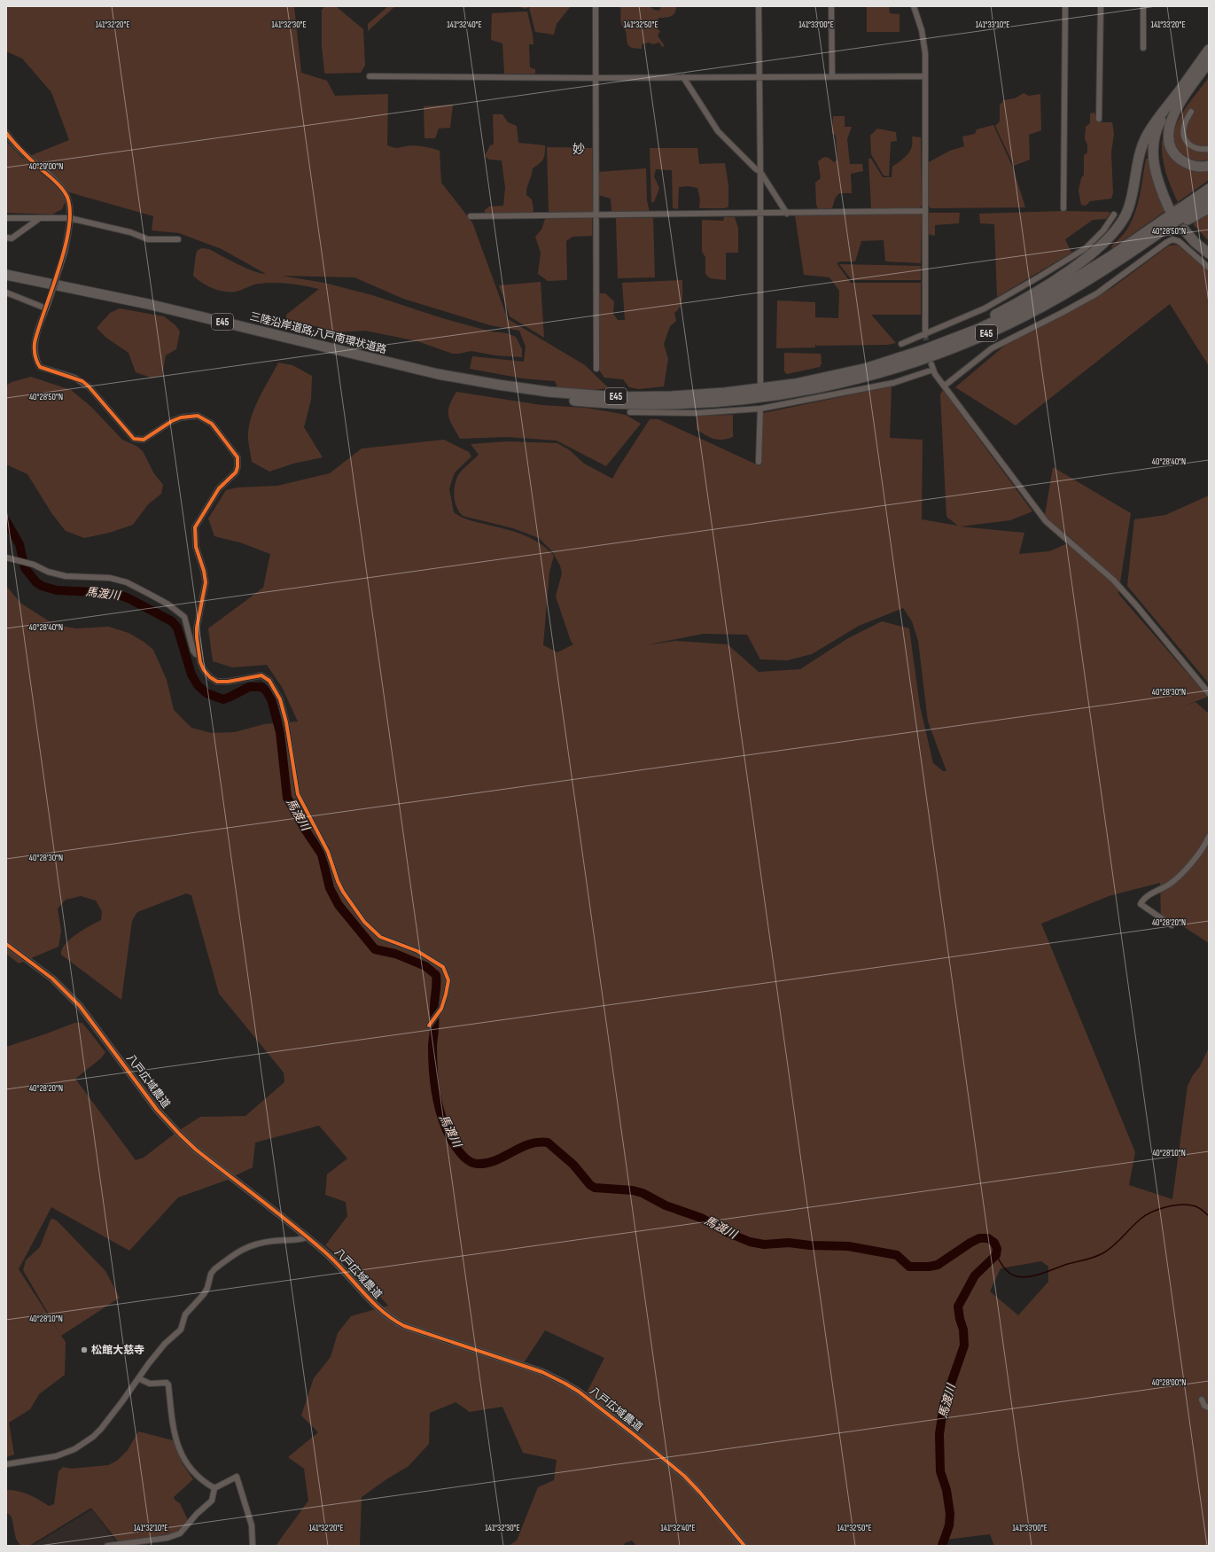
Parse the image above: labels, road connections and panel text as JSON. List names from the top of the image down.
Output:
{
  "streets": {
    "highway": ["E45", "三陸沿岸道路;八戸南環状道路"],
    "street": ["八戸広域農道"]
  },
  "crossings": [
    ["E45", "三陸沿岸道路;八戸南環状道路"]
  ],
  "districts": ["妙"],
  "water": ["馬渡川"],
  "places": ["松館大慈寺"],
  "coordinates": [
    "141°32'20\"E",
    "141°32'30\"E",
    "141°32'40\"E",
    "141°32'50\"E",
    "141°33'00\"E",
    "141°33'10\"E",
    "141°33'20\"E",
    "40°29'00\"N",
    "40°28'50\"N",
    "40°28'40\"N",
    "40°28'30\"N",
    "40°28'20\"N",
    "40°28'10\"N",
    "40°28'00\"N",
    "141°32'10\"E"
  ]
}
